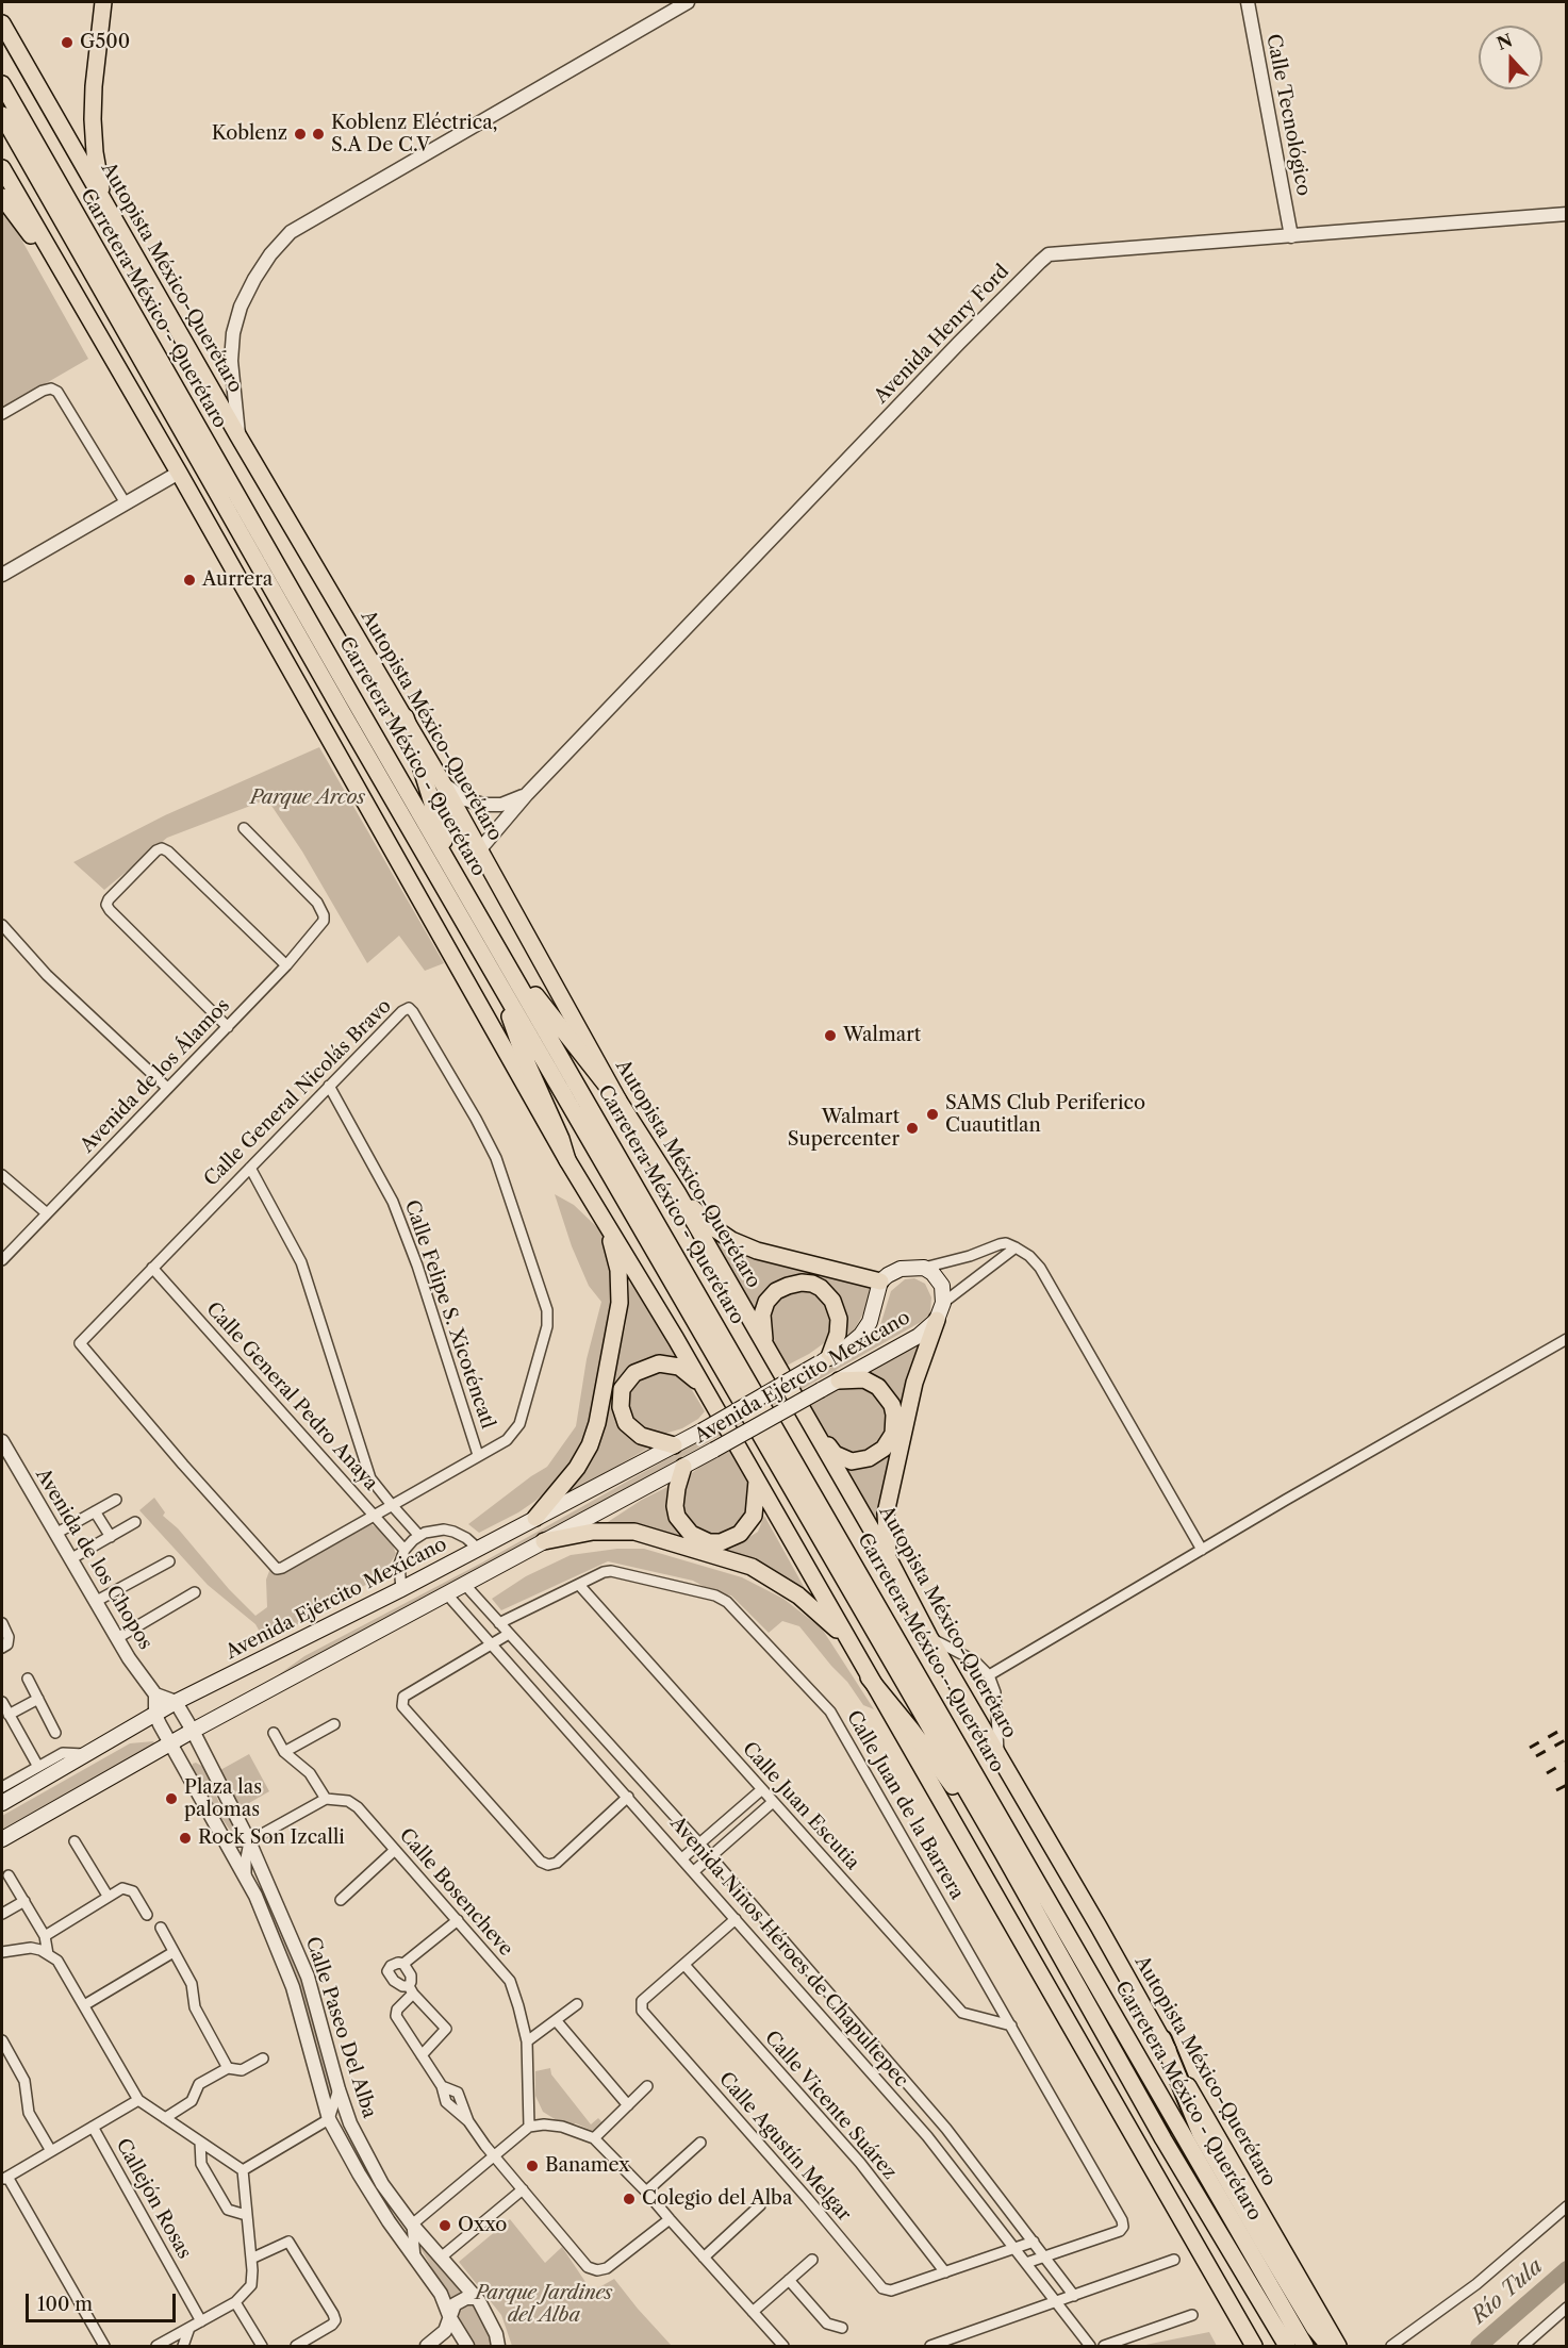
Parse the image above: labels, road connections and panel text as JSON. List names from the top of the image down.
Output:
{
  "streets": {
    "main road": ["Autopista México-Querétaro", "Carretera México - Querétaro", "Avenida Ejército Mexicano"],
    "street": [
      "Calle Tecnológico",
      "Avenida Henry Ford",
      "Avenida de los Álamos",
      "Calle General Nicolás Bravo",
      "Calle Felipe S. Xicoténcatl",
      "Calle General Pedro Anaya",
      "Avenida de los Chopos",
      "Calle Juan de la Barrera",
      "Calle Juan Escutia",
      "Calle Bosencheve",
      "Avenida Niños Héroes de Chapultepec",
      "Calle Paseo Del Alba",
      "Calle Vicente Suárez",
      "Calle Agustín Melgar",
      "Callejón Rosas"
    ]
  },
  "crossings": [
    ["Calle Tecnológico", "Avenida Henry Ford"],
    ["Autopista México-Querétaro", "Avenida Henry Ford"],
    ["Calle General Nicolás Bravo", "Calle Felipe S. Xicoténcatl"],
    ["Calle General Nicolás Bravo", "Calle General Pedro Anaya"],
    ["Avenida Ejército Mexicano", "Avenida Niños Héroes de Chapultepec"],
    ["Avenida Ejército Mexicano", "Calle Paseo Del Alba"],
    ["Calle Juan de la Barrera", "Calle Juan Escutia"],
    ["Calle Juan de la Barrera", "Avenida Niños Héroes de Chapultepec"],
    ["Avenida Niños Héroes de Chapultepec", "Calle Agustín Melgar"],
    ["Calle Vicente Suárez", "Calle Agustín Melgar"]
  ],
  "water": ["Río Tula"],
  "parks": ["Parque Arcos", "Parque Jardines del Alba"],
  "places": [
    "G500",
    "Koblenz",
    "Koblenz Eléctrica, S.A De C.V",
    "Aurrera",
    "Walmart",
    "SAMS Club Periferico Cuautitlan",
    "Walmart Supercenter",
    "Plaza las palomas",
    "Rock Son Izcalli",
    "Banamex",
    "Colegio del Alba",
    "Oxxo"
  ],
  "scale_bar": "100 m",
  "north": "top"
}
